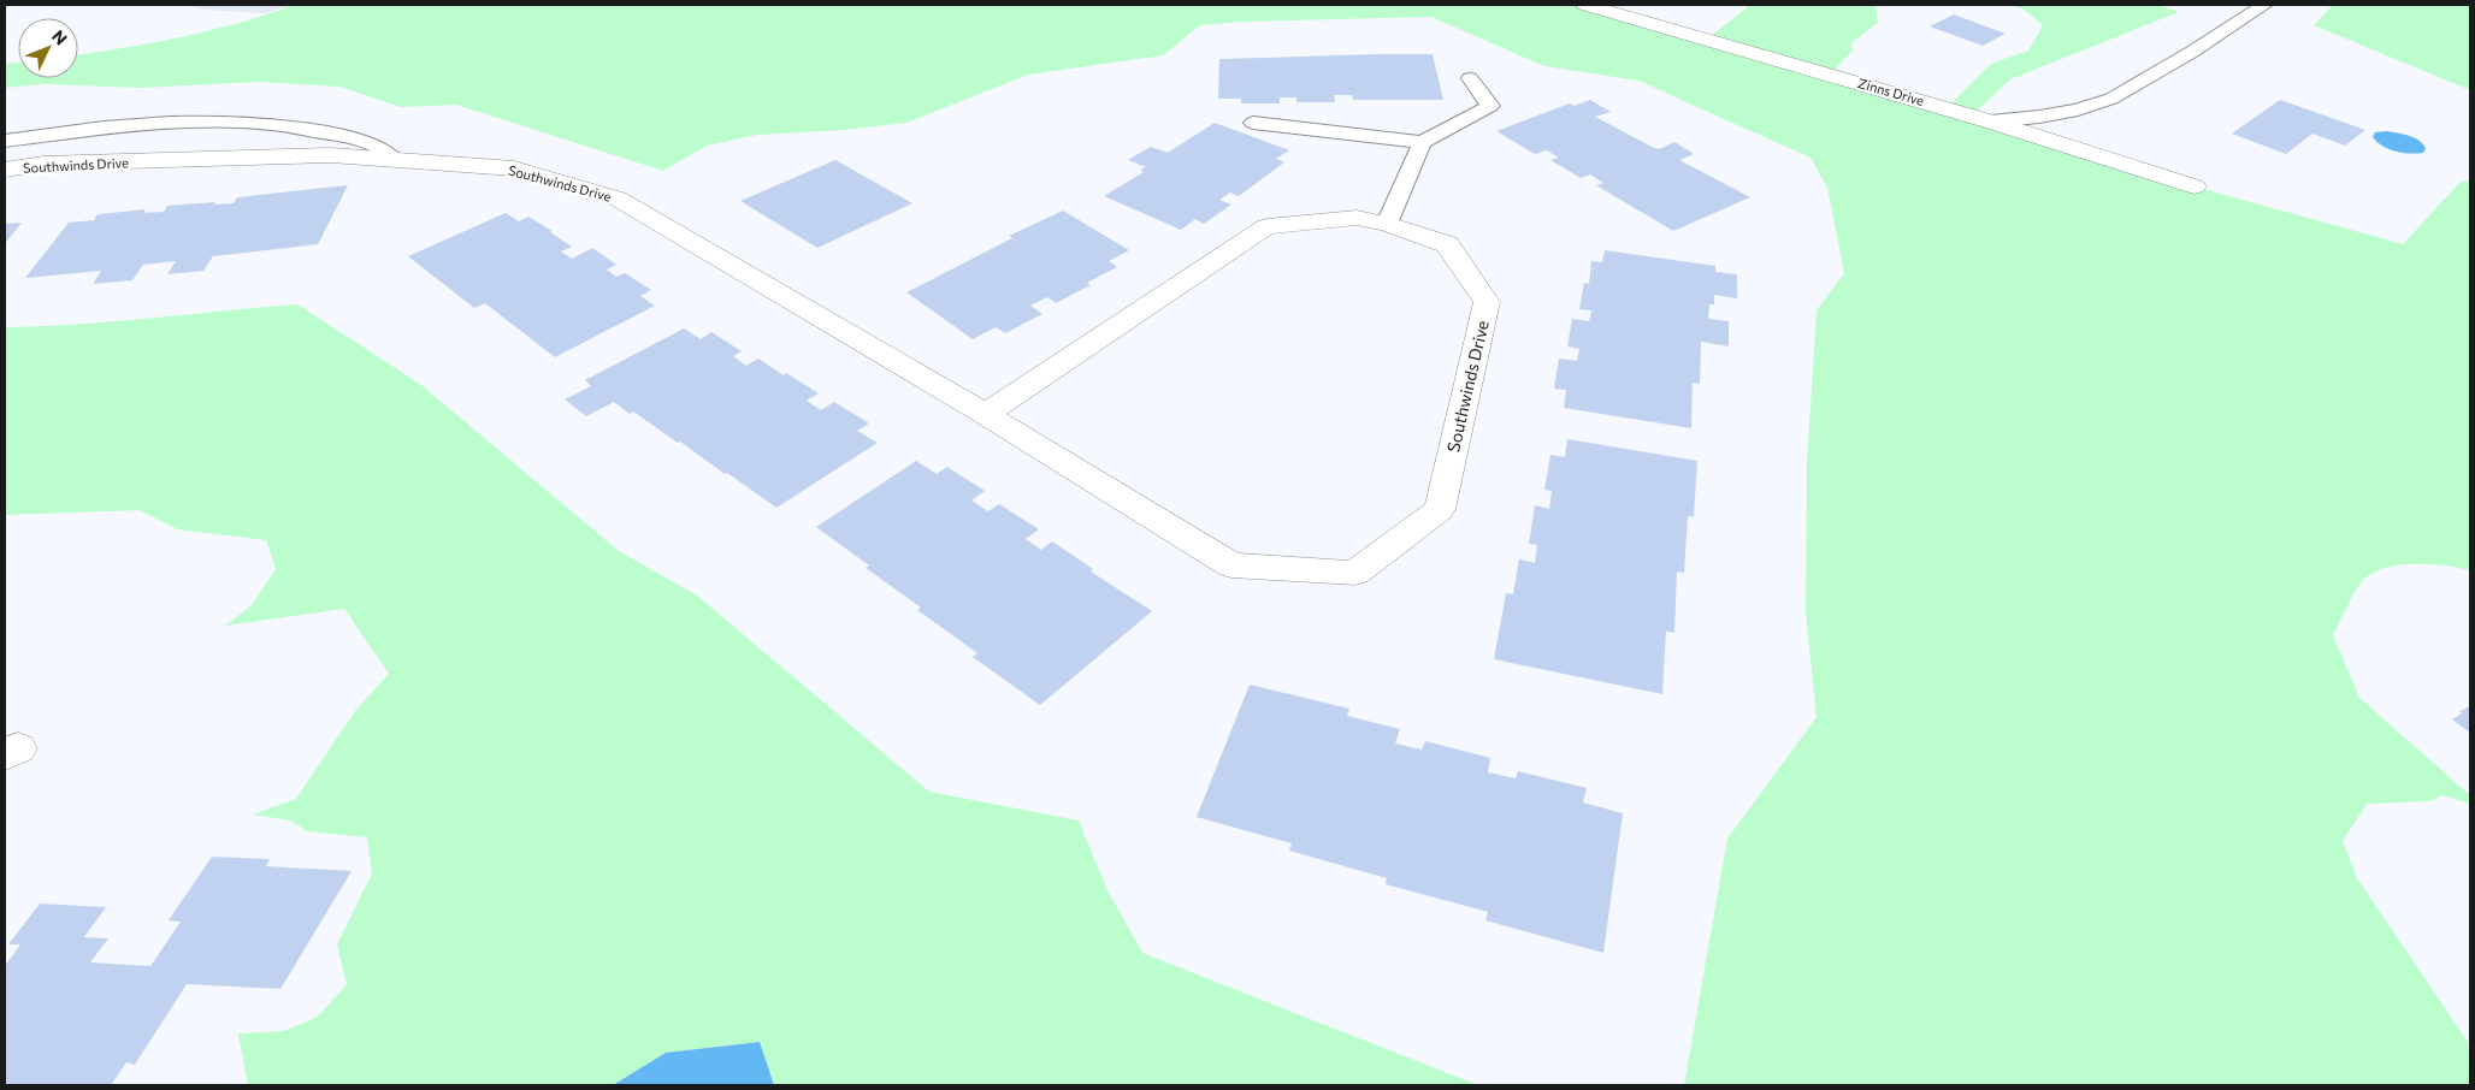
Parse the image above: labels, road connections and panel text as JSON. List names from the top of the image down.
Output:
{
  "streets": {
    "street": ["Zinns Drive", "Southwinds Drive"]
  },
  "north": "top right"
}
